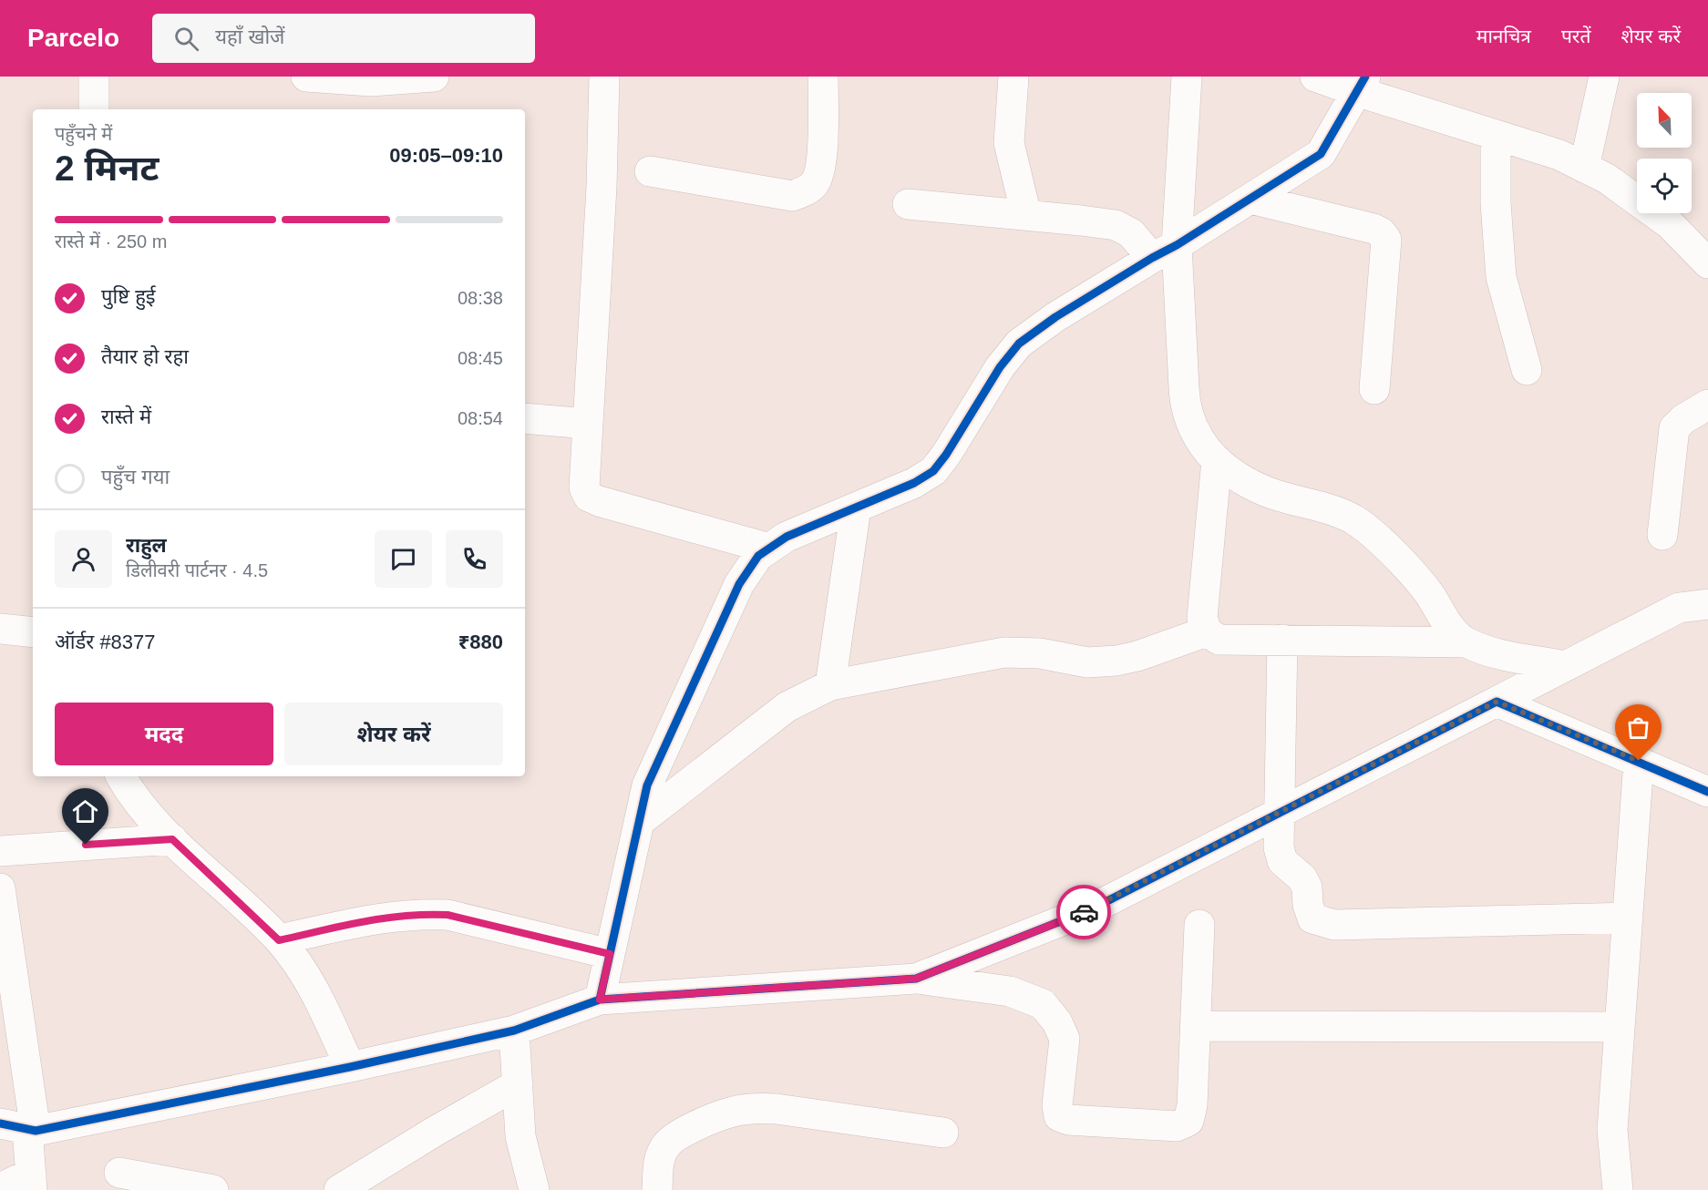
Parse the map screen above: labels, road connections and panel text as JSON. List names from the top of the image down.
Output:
{
  "north": "top left",
  "page": {
    "header": "Parcelo",
    "search": "यहाँ खोजें",
    "nav": ["मानचित्र", "परतें", "शेयर करें"],
    "heading": ["2 मिनट", "पहुँचने में", "09:05–09:10"],
    "panel": [
      "राहुल",
      "डिलीवरी पार्टनर · 4.5",
      "ऑर्डर #8377",
      "₹880"
    ],
    "bar": "रास्ते में · 250 m",
    "list": [
      ["पुष्टि हुई", "08:38"],
      ["तैयार हो रहा", "08:45"],
      ["रास्ते में", "08:54"],
      "पहुँच गया"
    ],
    "buttons": ["मदद", "शेयर करें"]
  }
}
